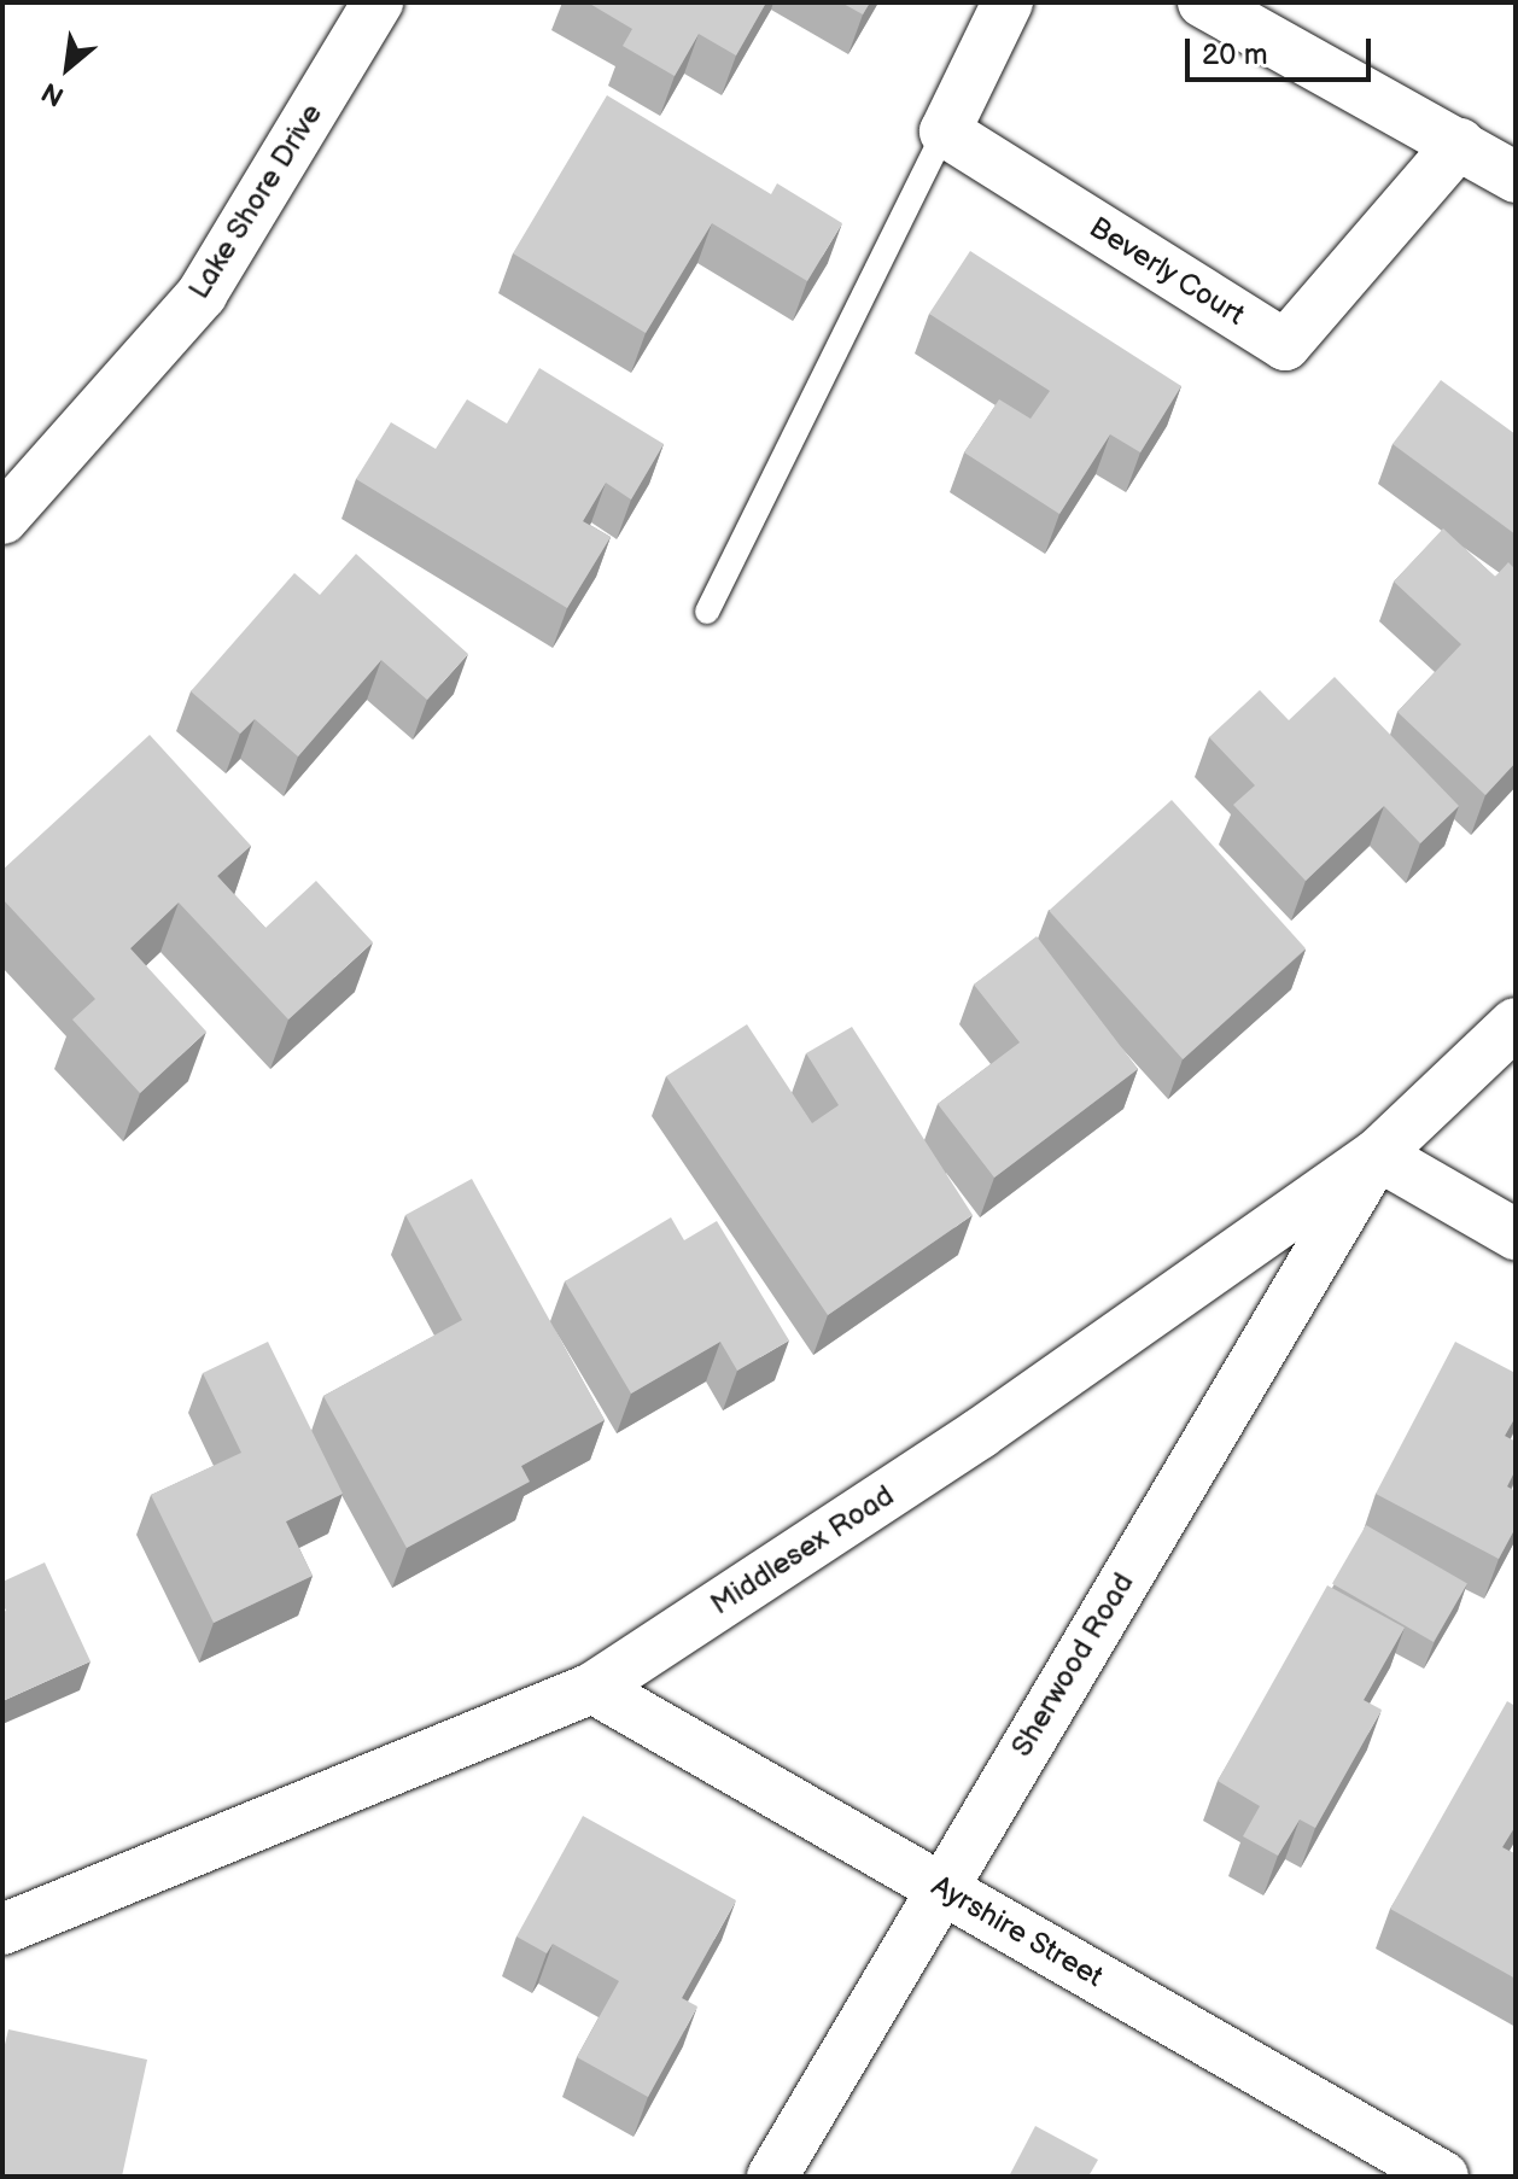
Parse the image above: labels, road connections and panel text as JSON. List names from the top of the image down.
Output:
{
  "streets": {
    "street": [
      "Lake Shore Drive",
      "Beverly Court",
      "Middlesex Road",
      "Sherwood Road",
      "Ayrshire Street"
    ]
  },
  "crossings": [
    ["Middlesex Road", "Sherwood Road"],
    ["Middlesex Road", "Ayrshire Street"],
    ["Sherwood Road", "Ayrshire Street"]
  ],
  "scale_bar": "20 m",
  "north": "bottom left"
}
